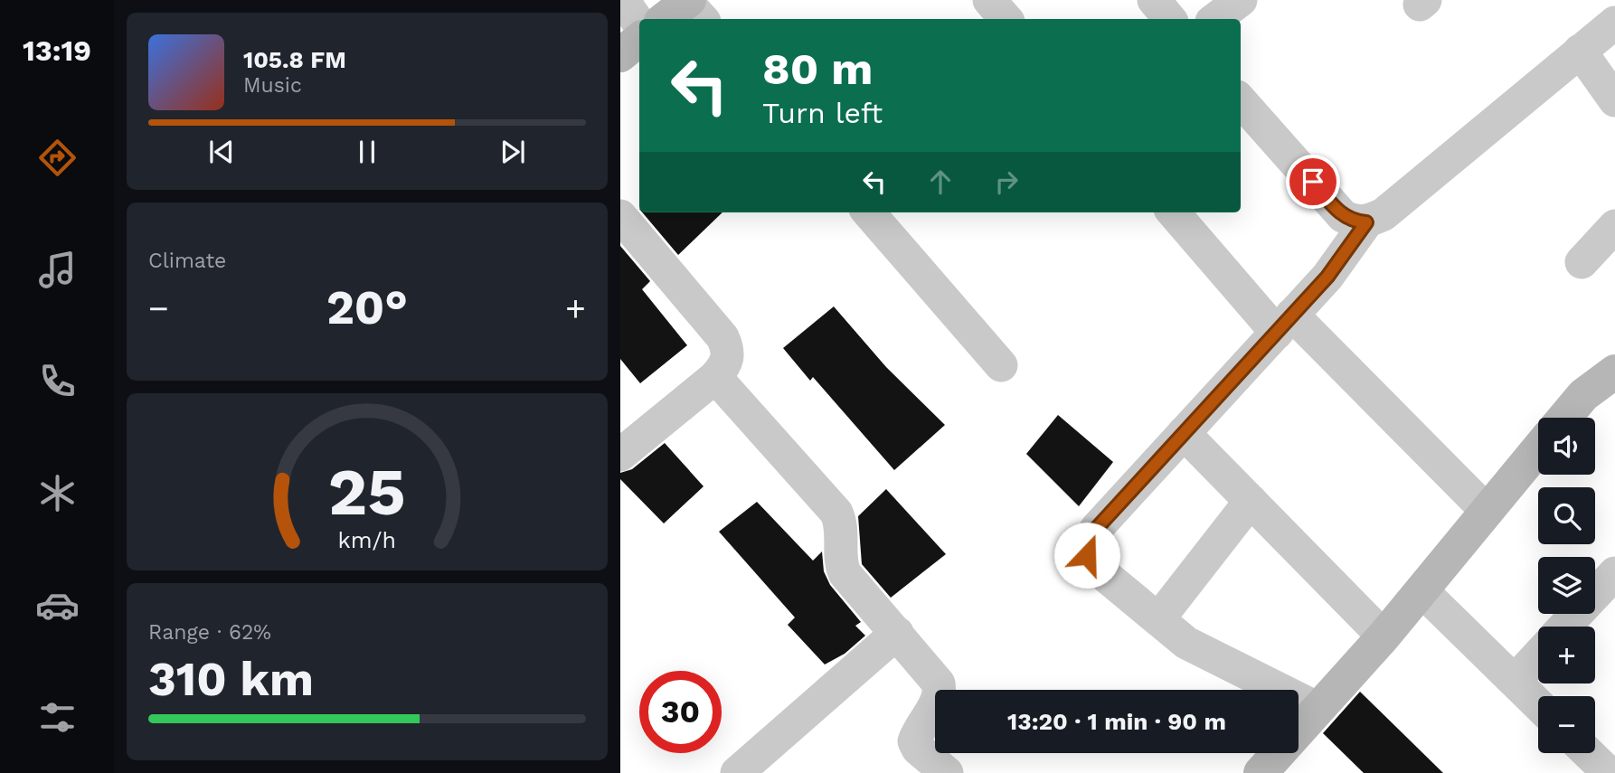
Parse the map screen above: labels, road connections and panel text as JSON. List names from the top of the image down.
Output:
{
  "page": {
    "tabs": "13:19",
    "turn": ["80 m", "Turn left"],
    "song": ["105.8 FM", "Music"],
    "tile": [
      "Climate",
      ["Range · 62%", "310 km"]
    ],
    "heat": ["−", "20°", "+"],
    "map_buttons": ["+", "−"],
    "limit": "30",
    "trip": "13:20 · 1 min · 90 m",
    "gauge": ["25", "km/h"]
  }
}
